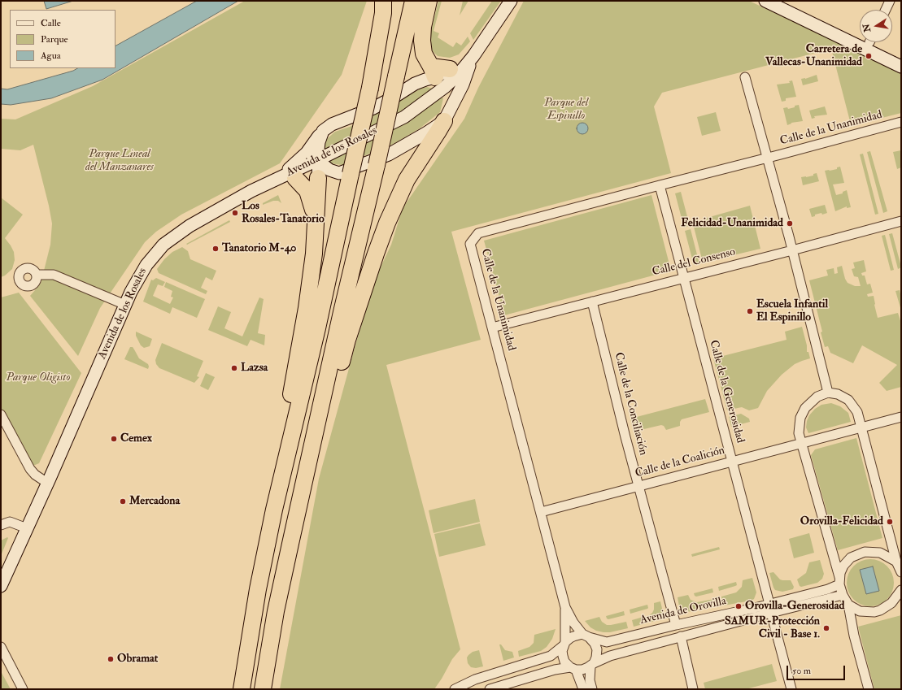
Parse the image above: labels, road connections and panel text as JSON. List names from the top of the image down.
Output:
{
  "streets": {
    "main road": ["Avenida de los Rosales"],
    "street": [
      "Calle de la Unanimidad",
      "Calle del Consenso",
      "Calle de la Generosidad",
      "Calle de la Conciliación",
      "Calle de la Coalición",
      "Avenida de Orovilla"
    ]
  },
  "crossings": [
    ["Calle de la Unanimidad", "Calle del Consenso"],
    ["Calle de la Unanimidad", "Calle de la Generosidad"],
    ["Calle de la Unanimidad", "Calle de la Coalición"],
    ["Calle de la Unanimidad", "Avenida de Orovilla"],
    ["Calle del Consenso", "Calle de la Generosidad"],
    ["Calle del Consenso", "Calle de la Conciliación"],
    ["Calle de la Generosidad", "Calle de la Coalición"],
    ["Calle de la Generosidad", "Avenida de Orovilla"],
    ["Calle de la Conciliación", "Calle de la Coalición"],
    ["Calle de la Conciliación", "Avenida de Orovilla"]
  ],
  "parks": ["Parque del Espinillo", "Parque Lineal del Manzanares", "Parque Oligisto"],
  "places": [
    "Carretera de Vallecas-Unanimidad",
    "Los Rosales-Tanatorio",
    "Felicidad-Unanimidad",
    "Tanatorio M-40",
    "Escuela Infantil El Espinillo",
    "Lazsa",
    "Cemex",
    "Mercadona",
    "Orovilla-Felicidad",
    "Orovilla-Generosidad",
    "SAMUR-Protección Civil - Base 1.",
    "Obramat"
  ],
  "legend": ["Calle", "Parque", "Agua"],
  "scale_bar": "50 m",
  "north": "left"
}
